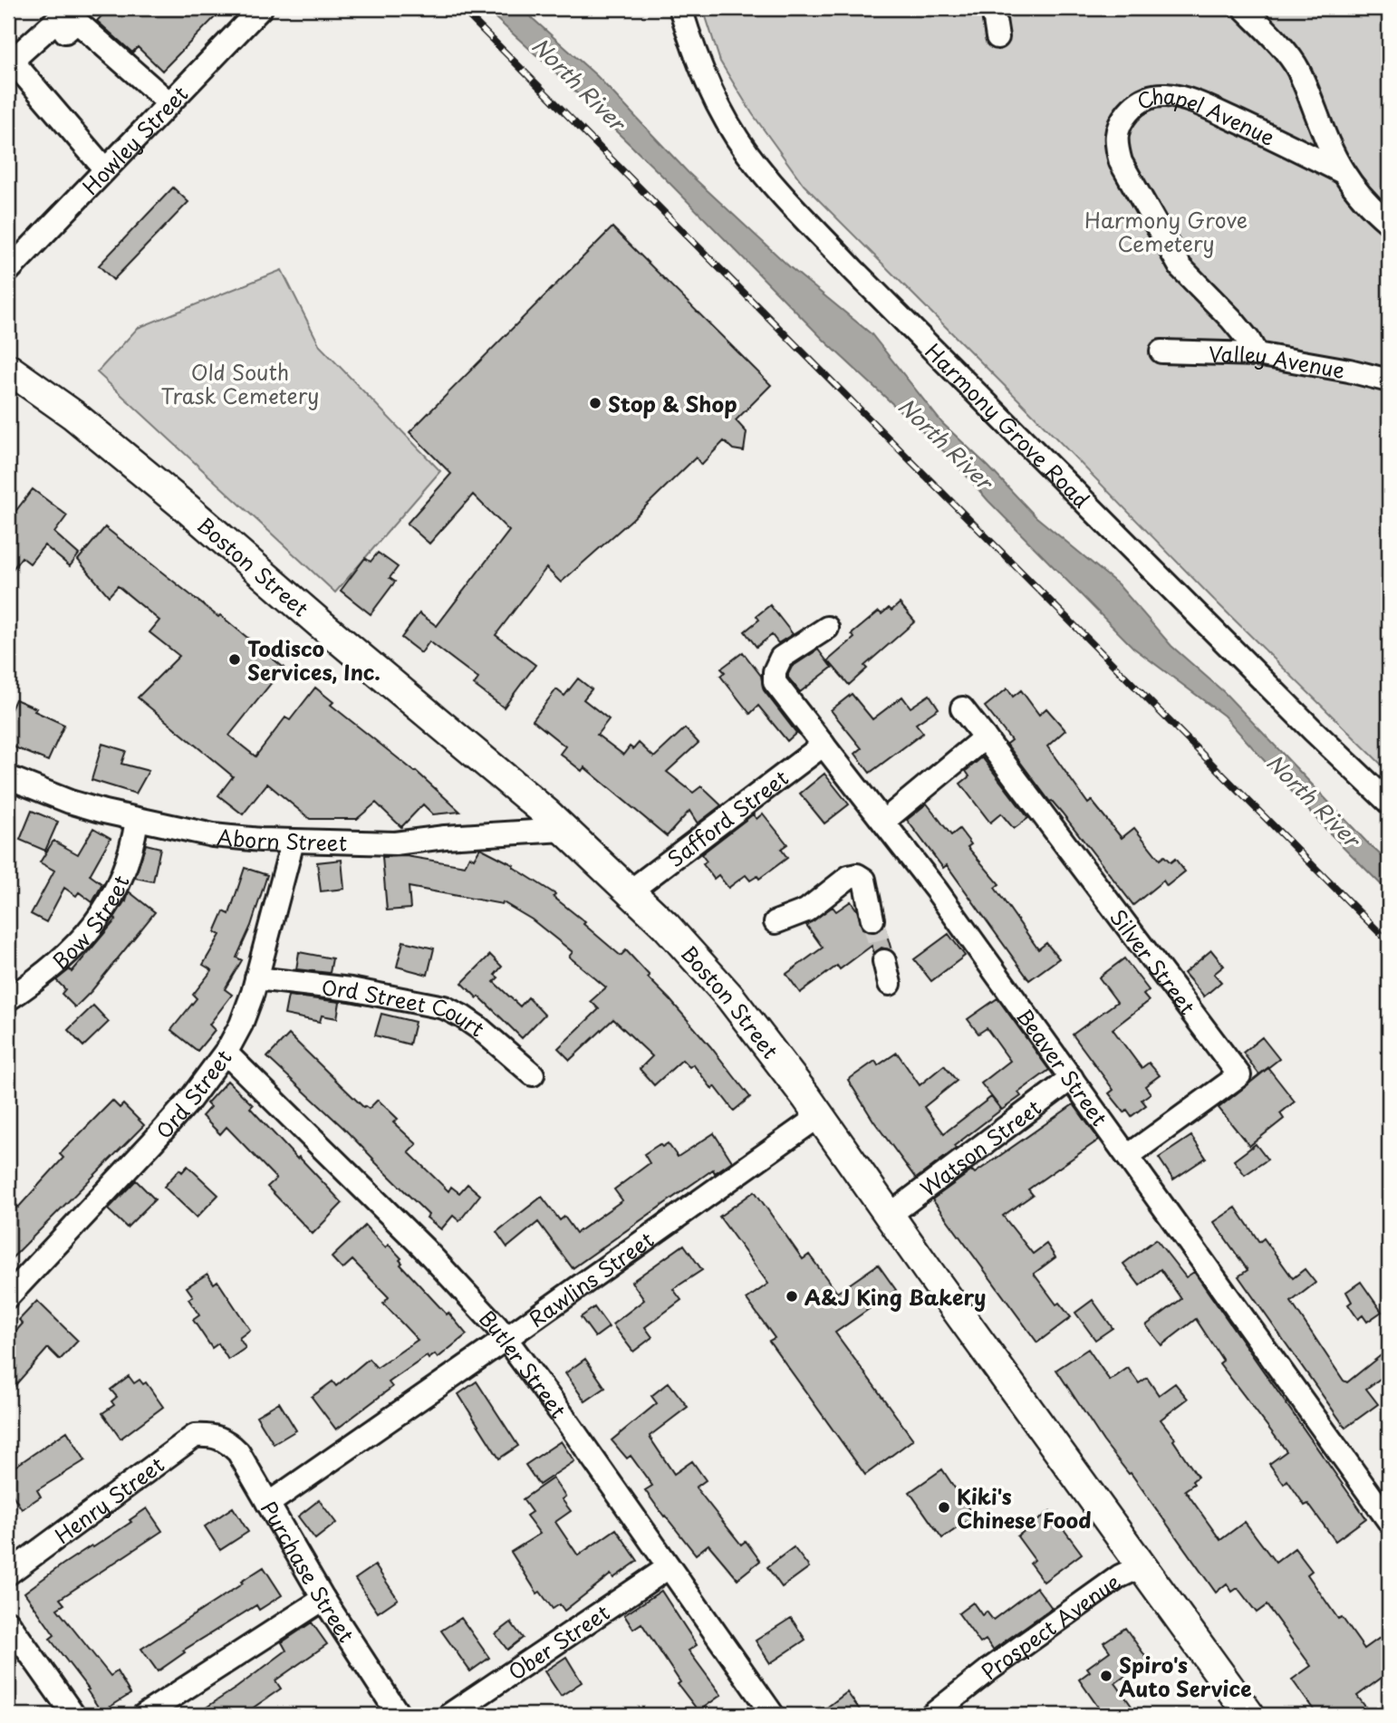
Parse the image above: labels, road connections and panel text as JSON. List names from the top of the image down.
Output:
{
  "streets": {
    "main road": ["Boston Street"],
    "street": [
      "Chapel Avenue",
      "Howley Street",
      "Valley Avenue",
      "Harmony Grove Road",
      "Safford Street",
      "Aborn Street",
      "Bow Street",
      "Silver Street",
      "Ord Street Court",
      "Beaver Street",
      "Ord Street",
      "Watson Street",
      "Rawlins Street",
      "Butler Street",
      "Henry Street",
      "Purchase Street",
      "Prospect Avenue",
      "Ober Street"
    ]
  },
  "crossings": [
    ["Chapel Avenue", "Valley Avenue"],
    ["Boston Street", "Safford Street"],
    ["Boston Street", "Aborn Street"],
    ["Boston Street", "Watson Street"],
    ["Boston Street", "Rawlins Street"],
    ["Boston Street", "Prospect Avenue"],
    ["Safford Street", "Beaver Street"],
    ["Aborn Street", "Bow Street"],
    ["Aborn Street", "Ord Street"],
    ["Silver Street", "Beaver Street"],
    ["Ord Street Court", "Ord Street"],
    ["Beaver Street", "Watson Street"],
    ["Ord Street", "Butler Street"],
    ["Rawlins Street", "Butler Street"],
    ["Rawlins Street", "Purchase Street"],
    ["Butler Street", "Ober Street"],
    ["Henry Street", "Purchase Street"]
  ],
  "water": ["North River"],
  "parks": ["Harmony Grove Cemetery", "Old South Trask Cemetery"],
  "places": [
    "Stop & Shop",
    "Todisco Services, Inc.",
    "A&J King Bakery",
    "Kiki's Chinese Food",
    "Spiro's Auto Service"
  ]
}
